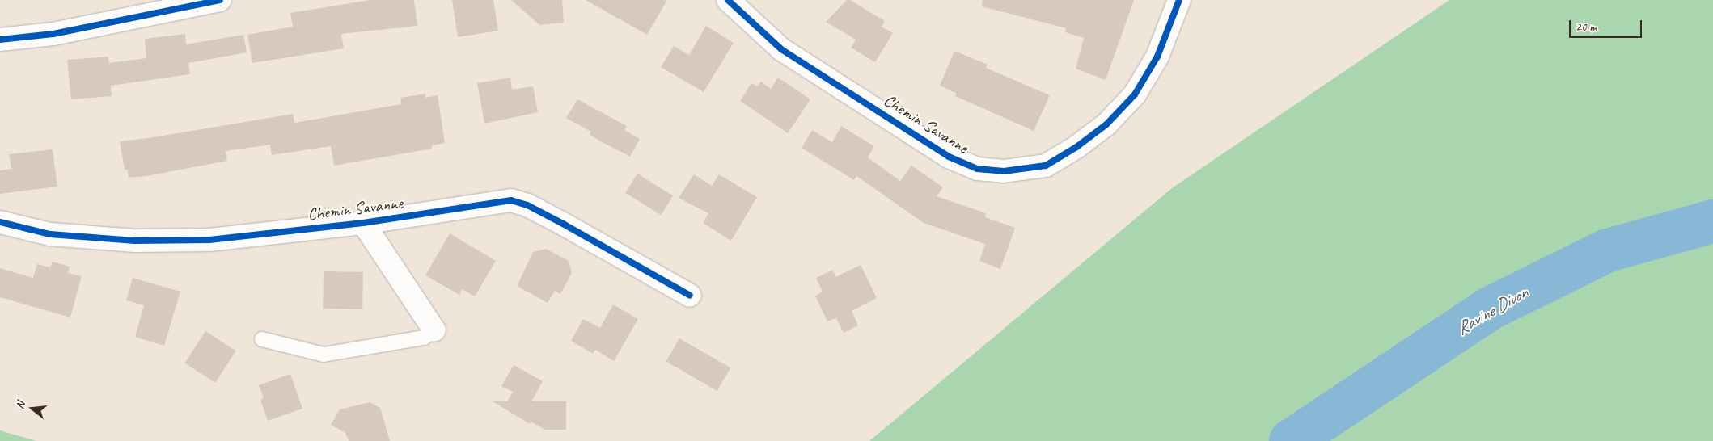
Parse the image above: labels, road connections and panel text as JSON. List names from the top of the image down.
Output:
{
  "streets": {
    "street": ["Chemin Savanne"]
  },
  "water": ["Ravine Divon"],
  "scale_bar": "20 m",
  "north": "left"
}
